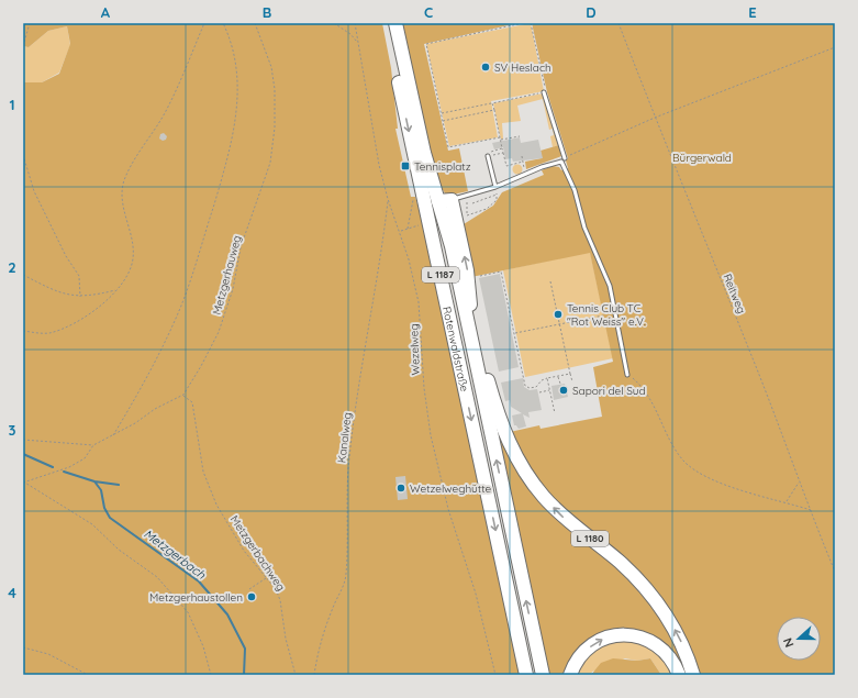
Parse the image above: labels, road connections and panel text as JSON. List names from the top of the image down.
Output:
{
  "streets": {
    "highway": ["L 1187", "Rotenwaldstraße", "L 1180"],
    "path": [
      "Metzgerhauweg",
      "Reitweg",
      "Wezelweg",
      "Kanalweg",
      "Metzgerbachweg"
    ]
  },
  "crossings": [
    ["Metzgerhauweg", "Metzgerbachweg"],
    ["Rotenwaldstraße", "L 1180"],
    ["Wezelweg", "Kanalweg"]
  ],
  "water": ["Metzgerbach"],
  "parks": ["Bürgerwald"],
  "places": {
    "other": [
      "SV Heslach",
      "Tennis Club TC \"Rot Weiss\" e.V.",
      "Sapori del Sud",
      "Wetzelweghütte",
      "Metzgerhaustollen"
    ],
    "transit": ["Tennisplatz"]
  },
  "north": "left",
  "grid": {
    "columns": [
      "A",
      "B",
      "C",
      "D",
      "E"
    ],
    "rows": [
      "1",
      "2",
      "3",
      "4"
    ]
  }
}
